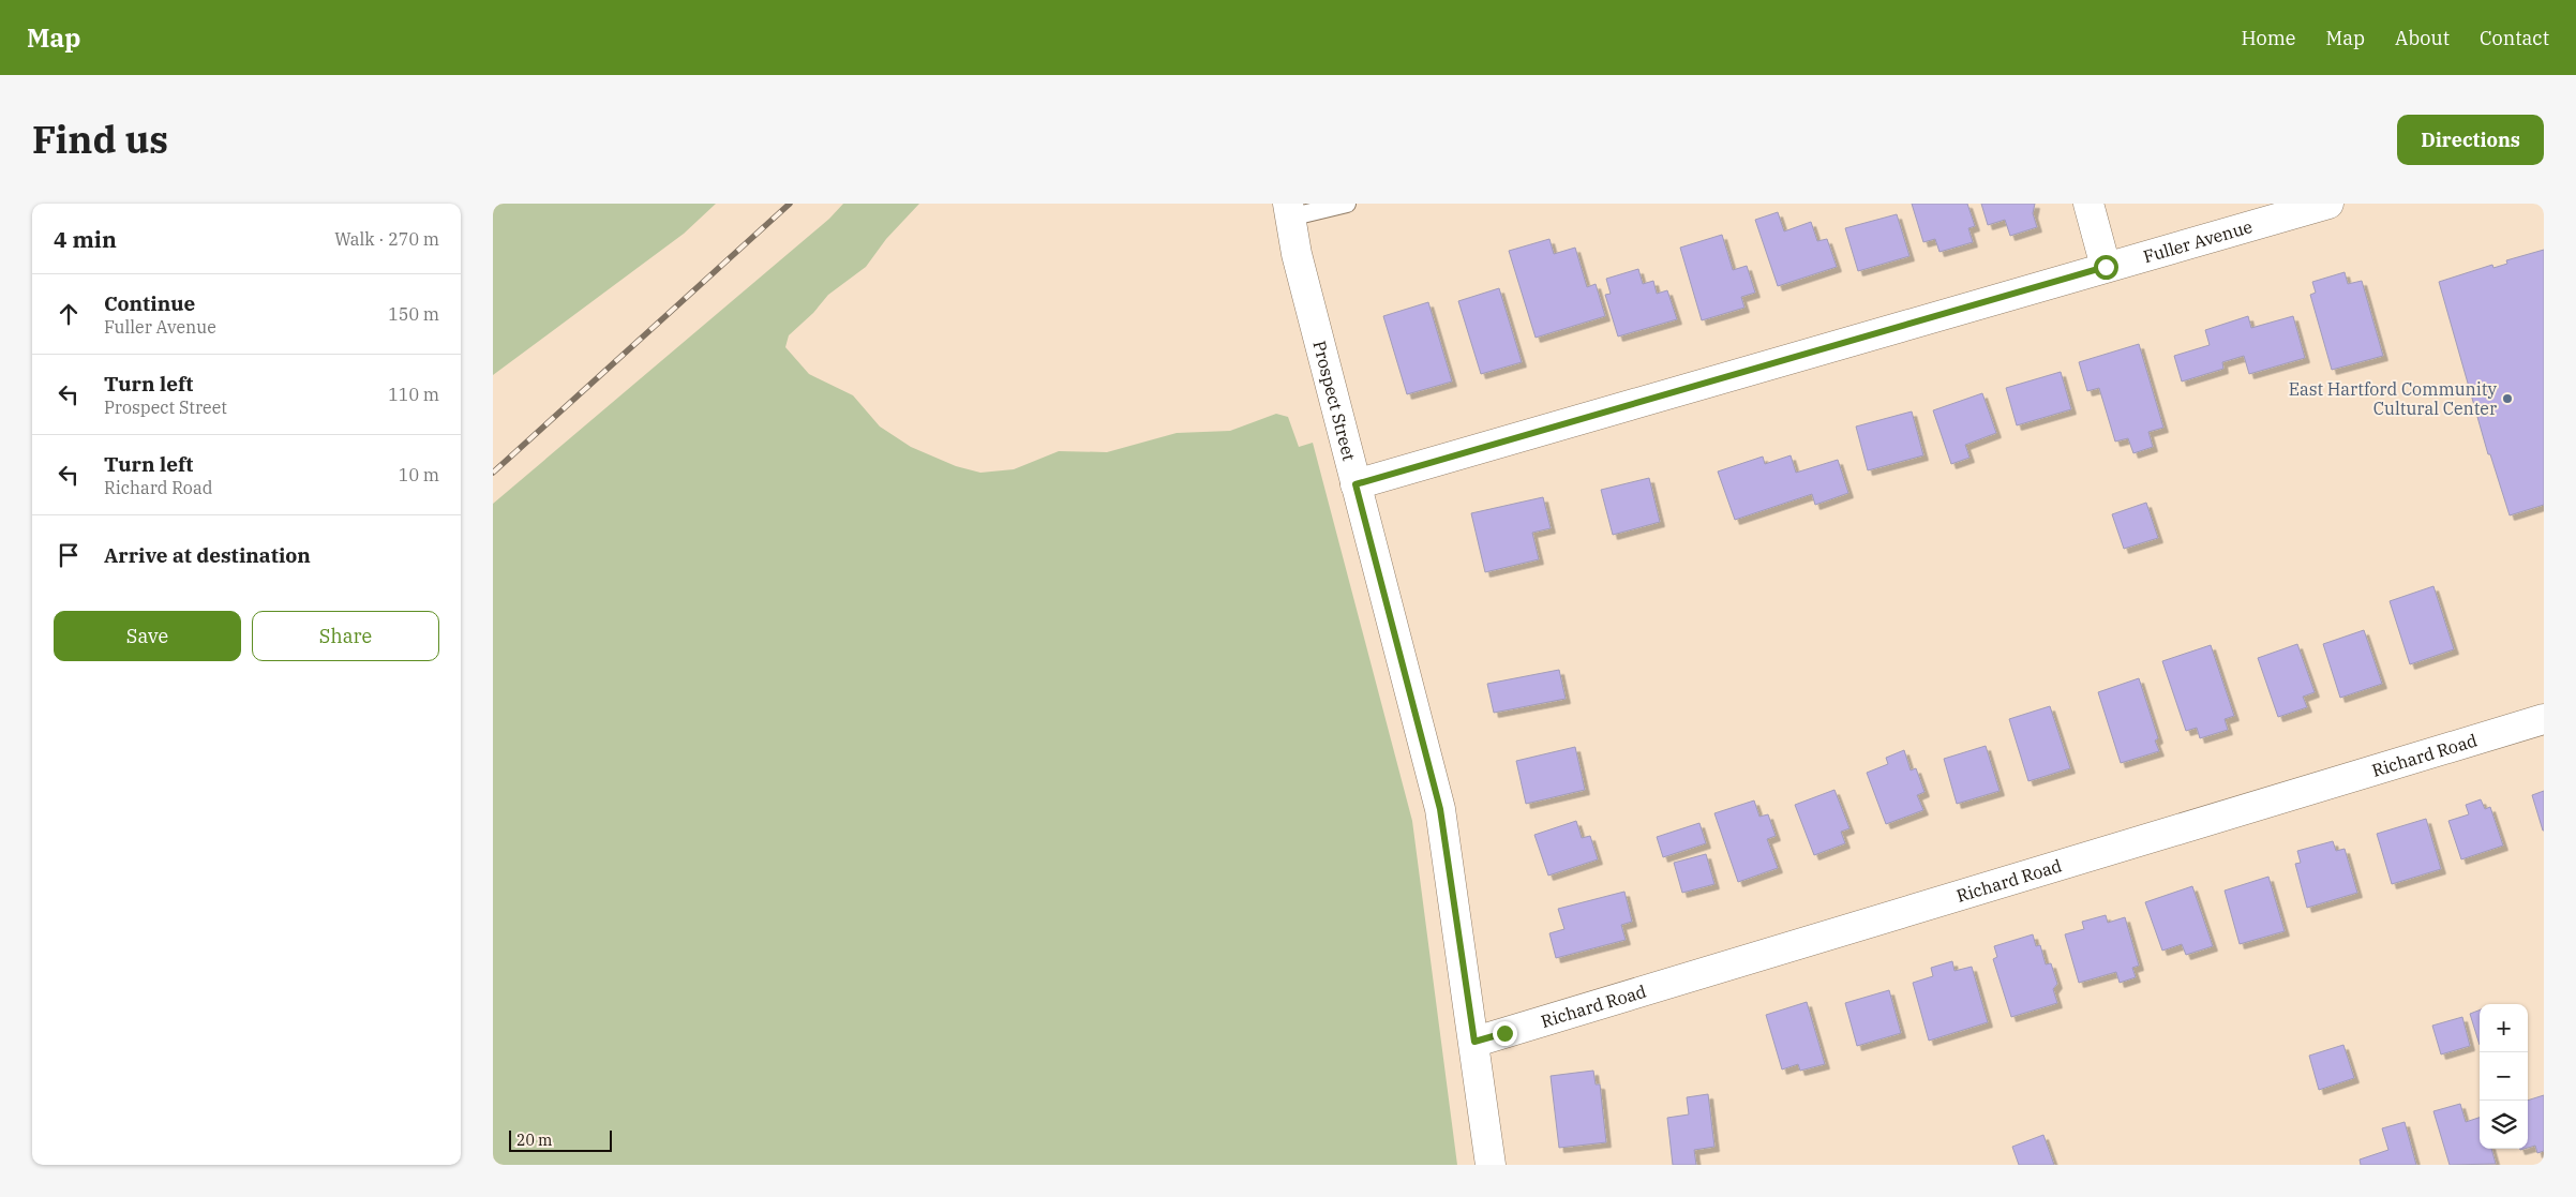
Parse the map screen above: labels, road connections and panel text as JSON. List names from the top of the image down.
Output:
{
  "streets": {
    "street": ["Fuller Avenue", "Prospect Street", "Richard Road"]
  },
  "crossings": [
    ["Fuller Avenue", "Prospect Street"],
    ["Prospect Street", "Richard Road"]
  ],
  "places": ["East Hartford Community Cultural Center"],
  "scale_bar": "20 m",
  "page": {
    "header": "Map",
    "nav": [
      "Home",
      "Map",
      "About",
      "Contact"
    ],
    "title": "Find us",
    "buttons": [
      "Directions",
      ["Save", "Share"]
    ],
    "heading": ["4 min", "Walk · 270 m"],
    "list": [
      ["Continue", "Fuller Avenue", "150 m"],
      ["Turn left", "Prospect Street", "110 m"],
      ["Turn left", "Richard Road", "10 m"],
      "Arrive at destination"
    ],
    "map_buttons": ["+", "−"],
    "scale": "20 m"
  }
}
